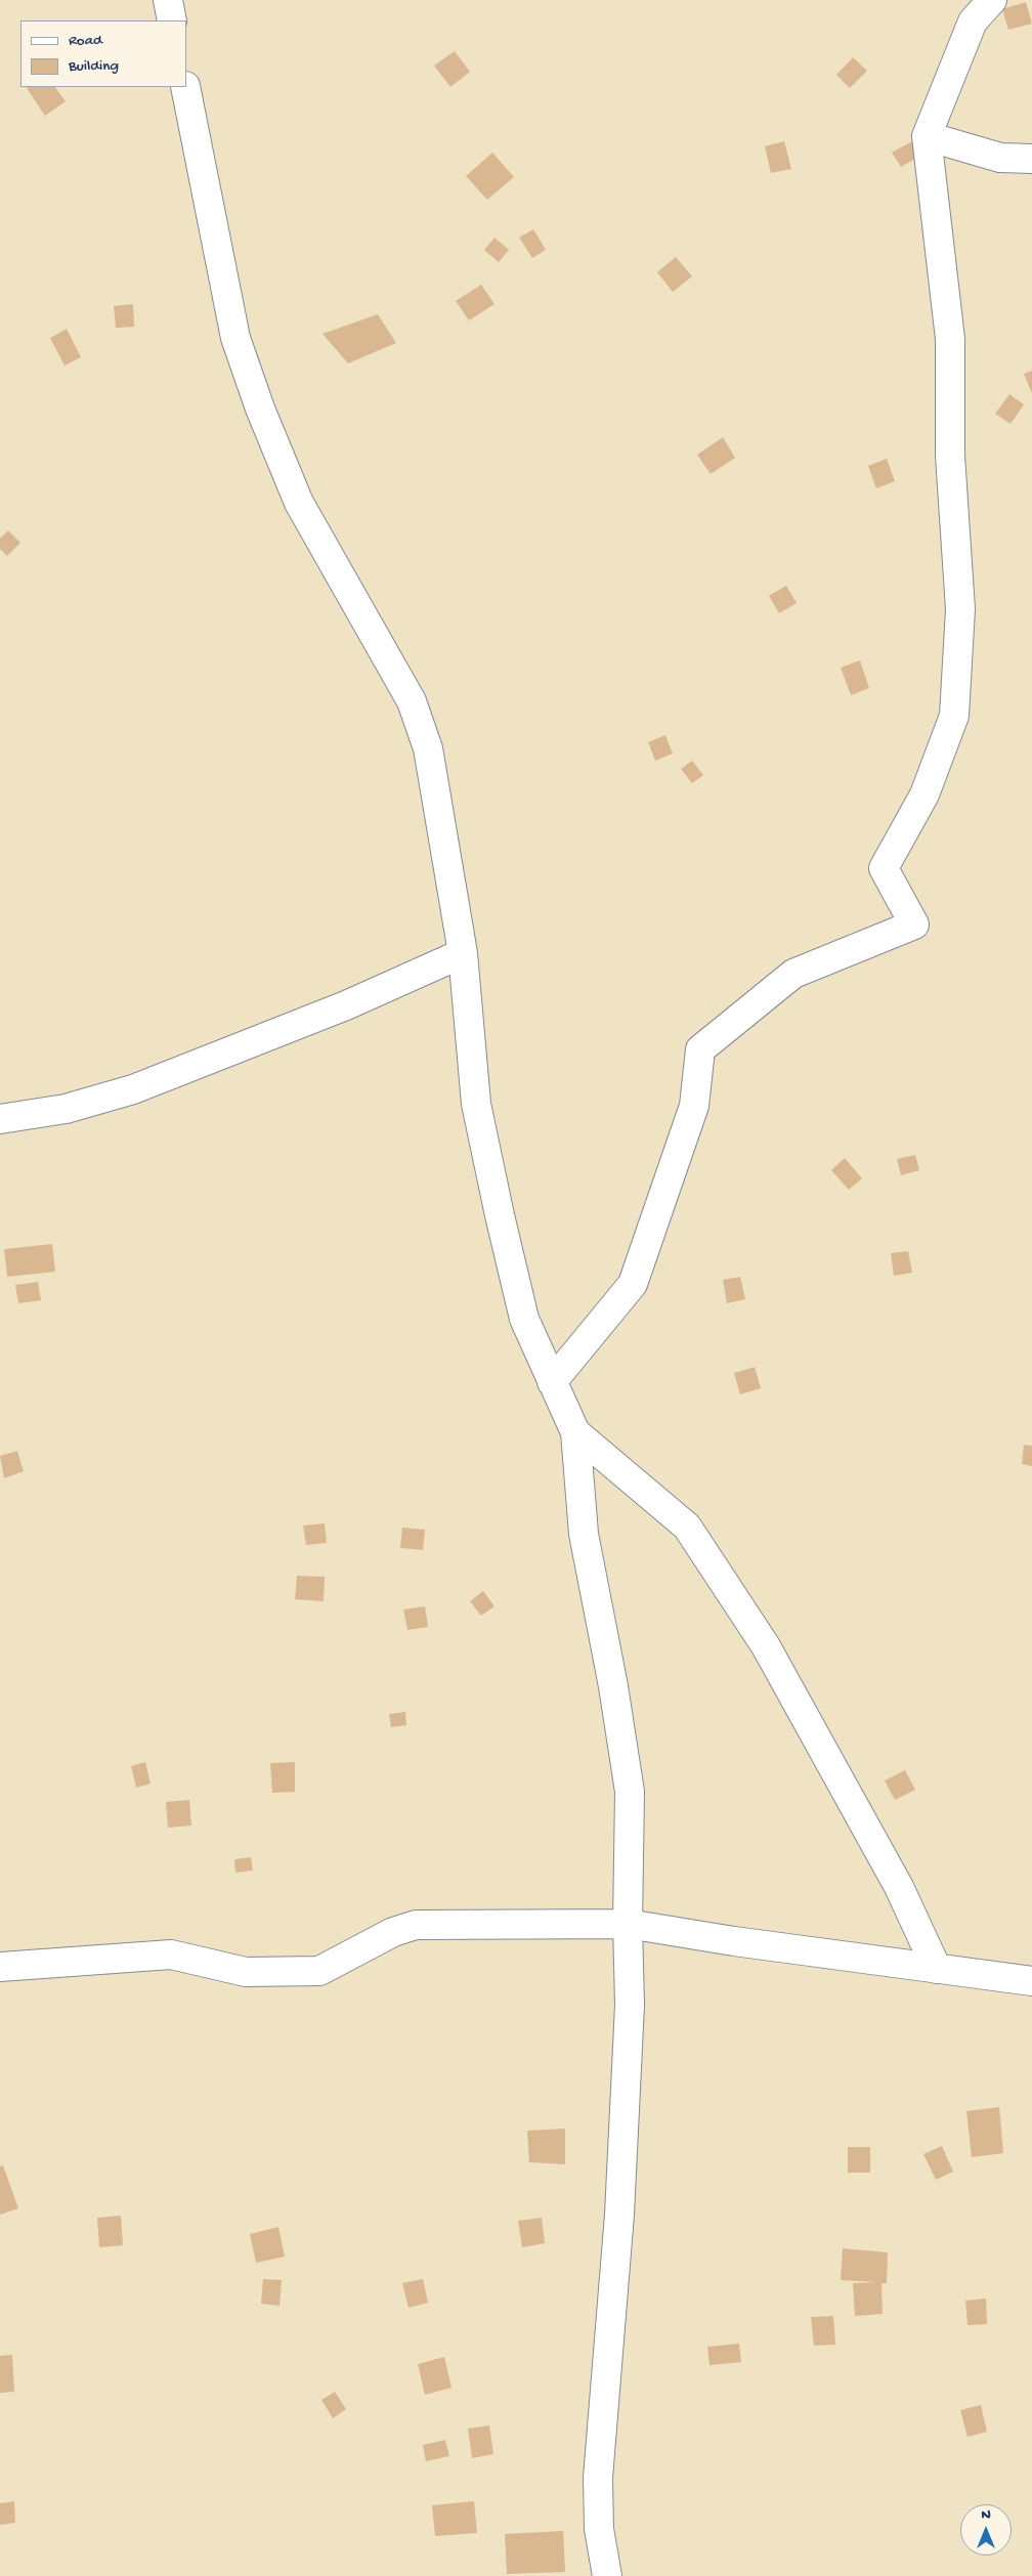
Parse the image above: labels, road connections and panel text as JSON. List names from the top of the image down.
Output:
{
  "legend": ["Road", "Building"],
  "north": "top"
}
